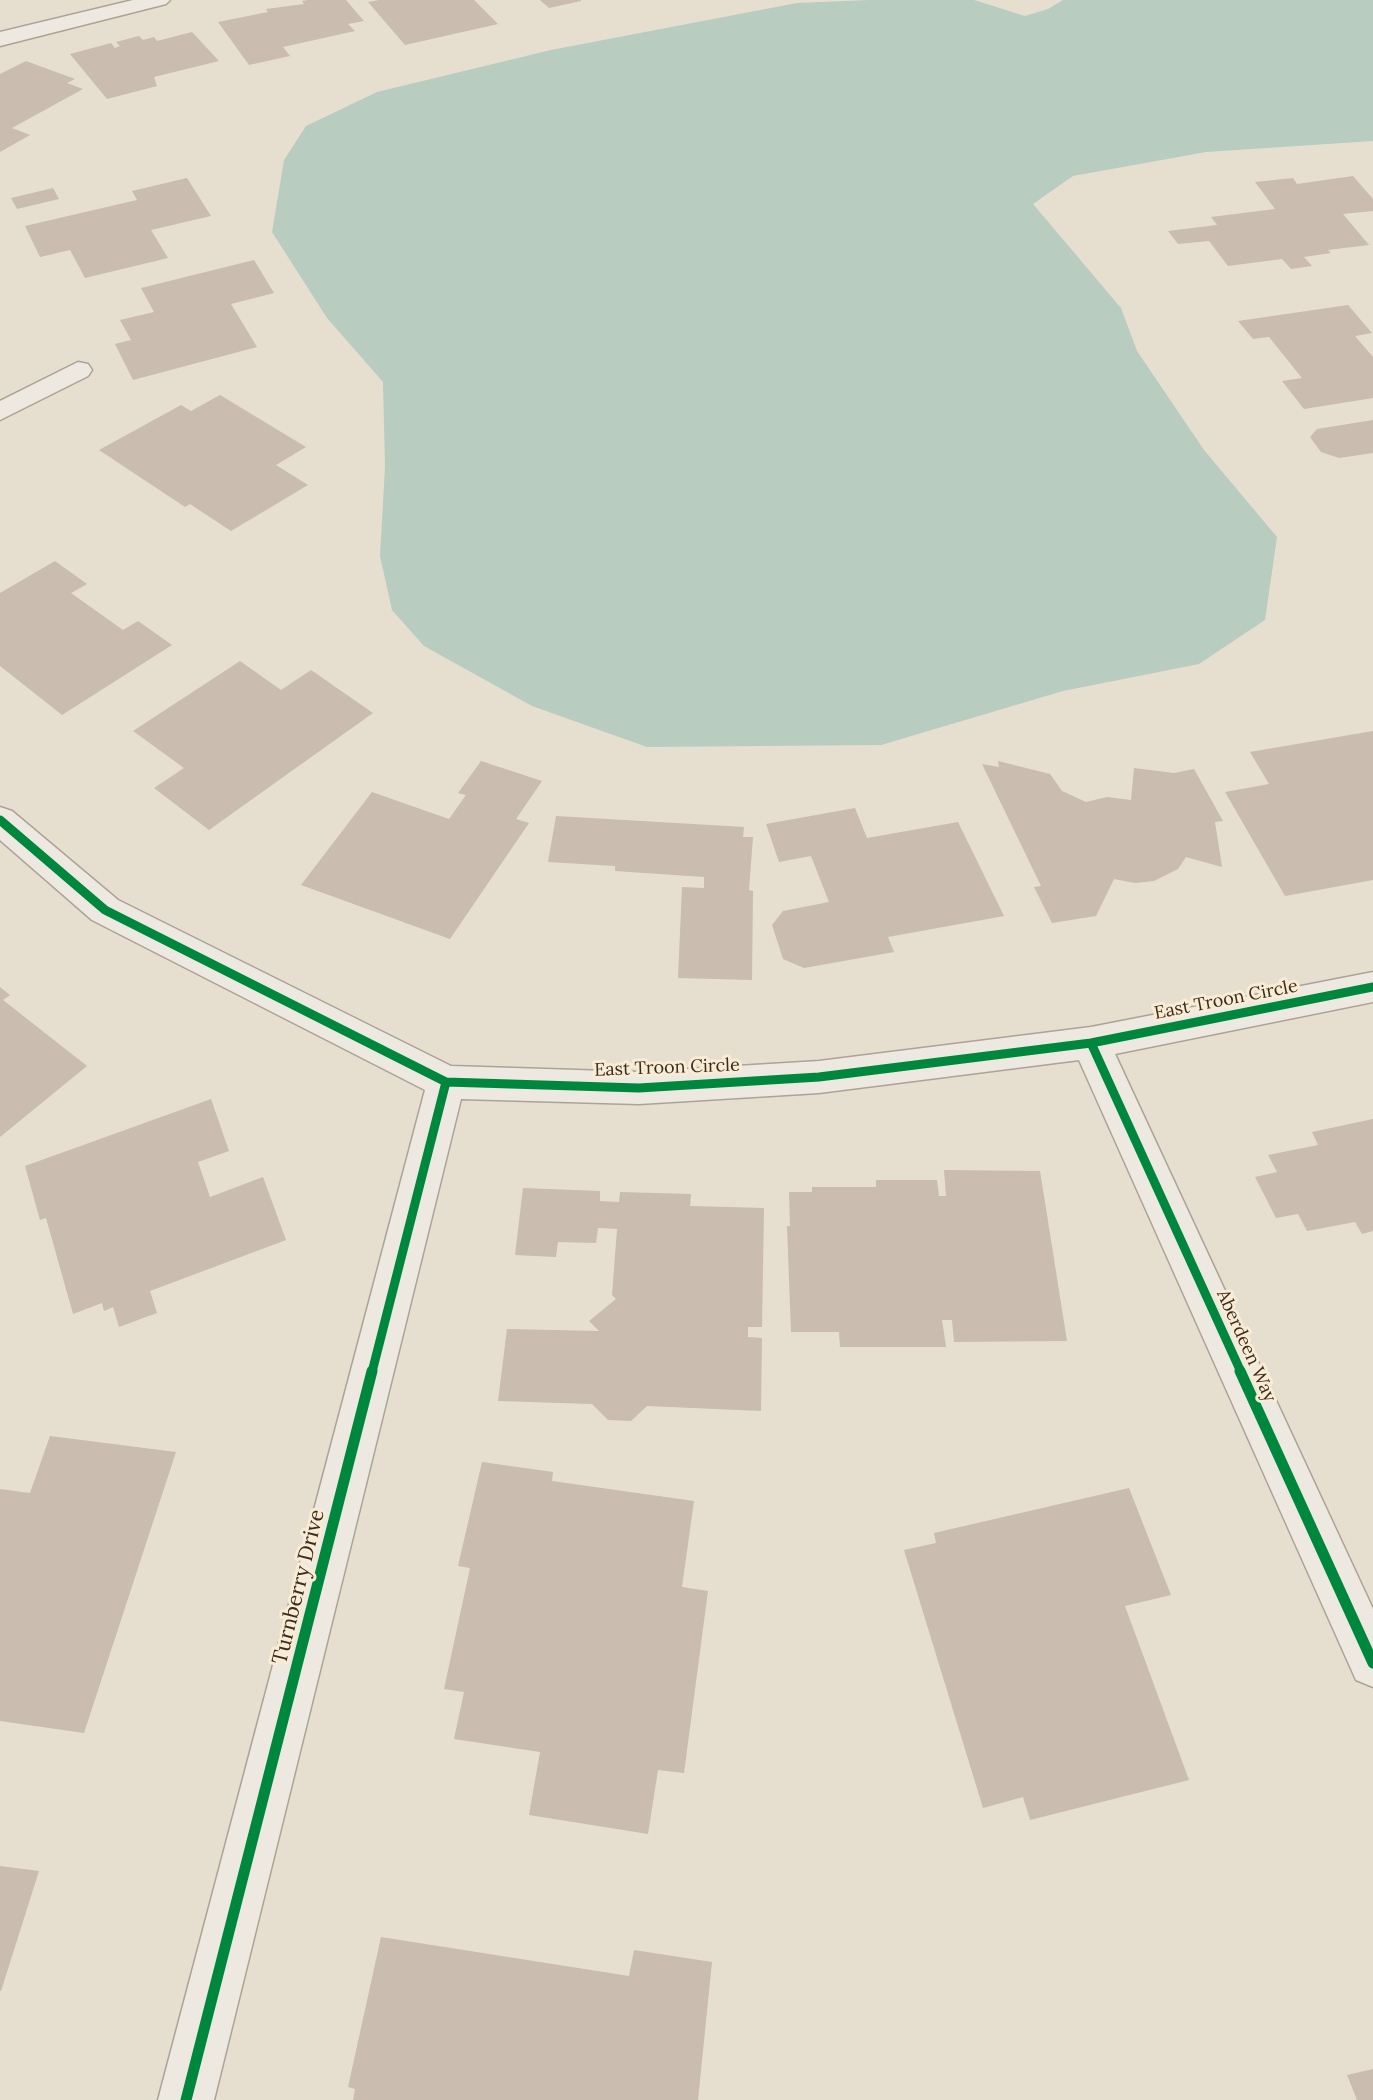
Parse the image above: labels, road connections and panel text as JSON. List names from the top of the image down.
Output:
{
  "streets": {
    "street": ["East Troon Circle", "Aberdeen Way", "Turnberry Drive"]
  },
  "crossings": [
    ["East Troon Circle", "Aberdeen Way"],
    ["East Troon Circle", "Turnberry Drive"]
  ]
}
